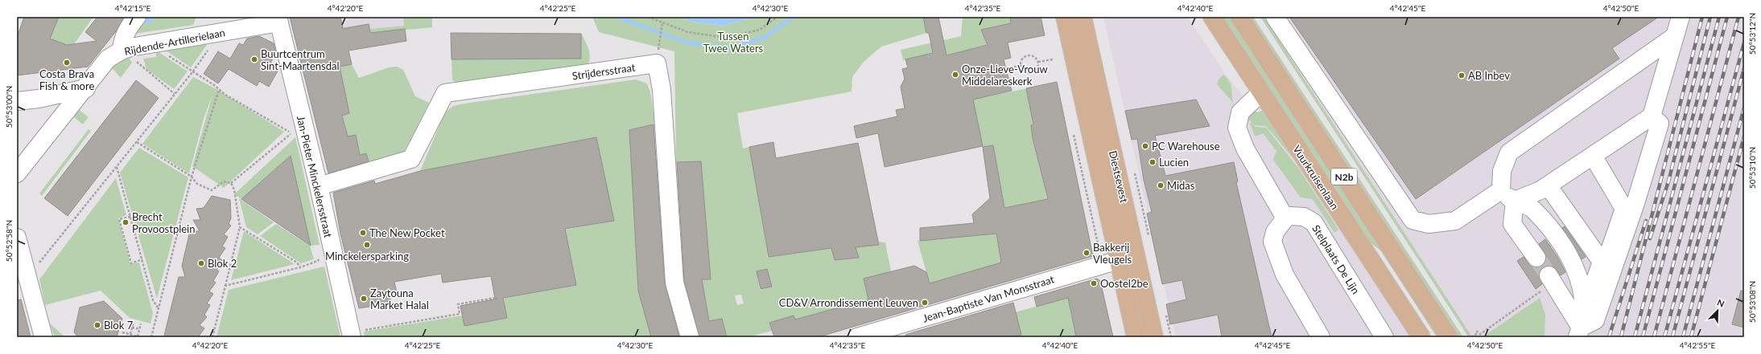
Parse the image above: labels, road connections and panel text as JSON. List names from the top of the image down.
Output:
{
  "streets": {
    "main road": ["Diestsevest", "N2b", "Vuurkruisenlaan"],
    "street": [
      "Rijdende-Artillerielaan",
      "Strijdersstraat",
      "Jan-Pieter Minckelersstraat",
      "Stelplaats De Lijn",
      "Jean-Baptiste Van Monsstraat"
    ]
  },
  "crossings": [
    ["Rijdende-Artillerielaan", "Jan-Pieter Minckelersstraat"],
    ["Strijdersstraat", "Jan-Pieter Minckelersstraat"],
    ["Diestsevest", "Jean-Baptiste Van Monsstraat"]
  ],
  "parks": ["Tussen Twee Waters"],
  "places": [
    "Buurtcentrum Sint-Maartensdal",
    "Costa Brava Fish & more",
    "Onze-Lieve-Vrouw Middelareskerk",
    "AB Inbev",
    "PC Warehouse",
    "Lucien",
    "Midas",
    "Brecht Provoostplein",
    "The New Pocket",
    "Minckelersparking",
    "Bakkerij Vleugels",
    "Blok 2",
    "Oostel2be",
    "Zaytouna Market Halal",
    "CD&V Arrondissement Leuven",
    "Blok 7"
  ],
  "north": "top right",
  "coordinates": [
    "4°42'15\"E",
    "4°42'20\"E",
    "4°42'25\"E",
    "4°42'30\"E",
    "4°42'35\"E",
    "4°42'40\"E",
    "4°42'45\"E",
    "4°42'50\"E",
    "50°53'12\"N",
    "50°53'00\"N",
    "50°53'10\"N",
    "50°52'58\"N",
    "50°53'08\"N",
    "4°42'55\"E"
  ]
}
